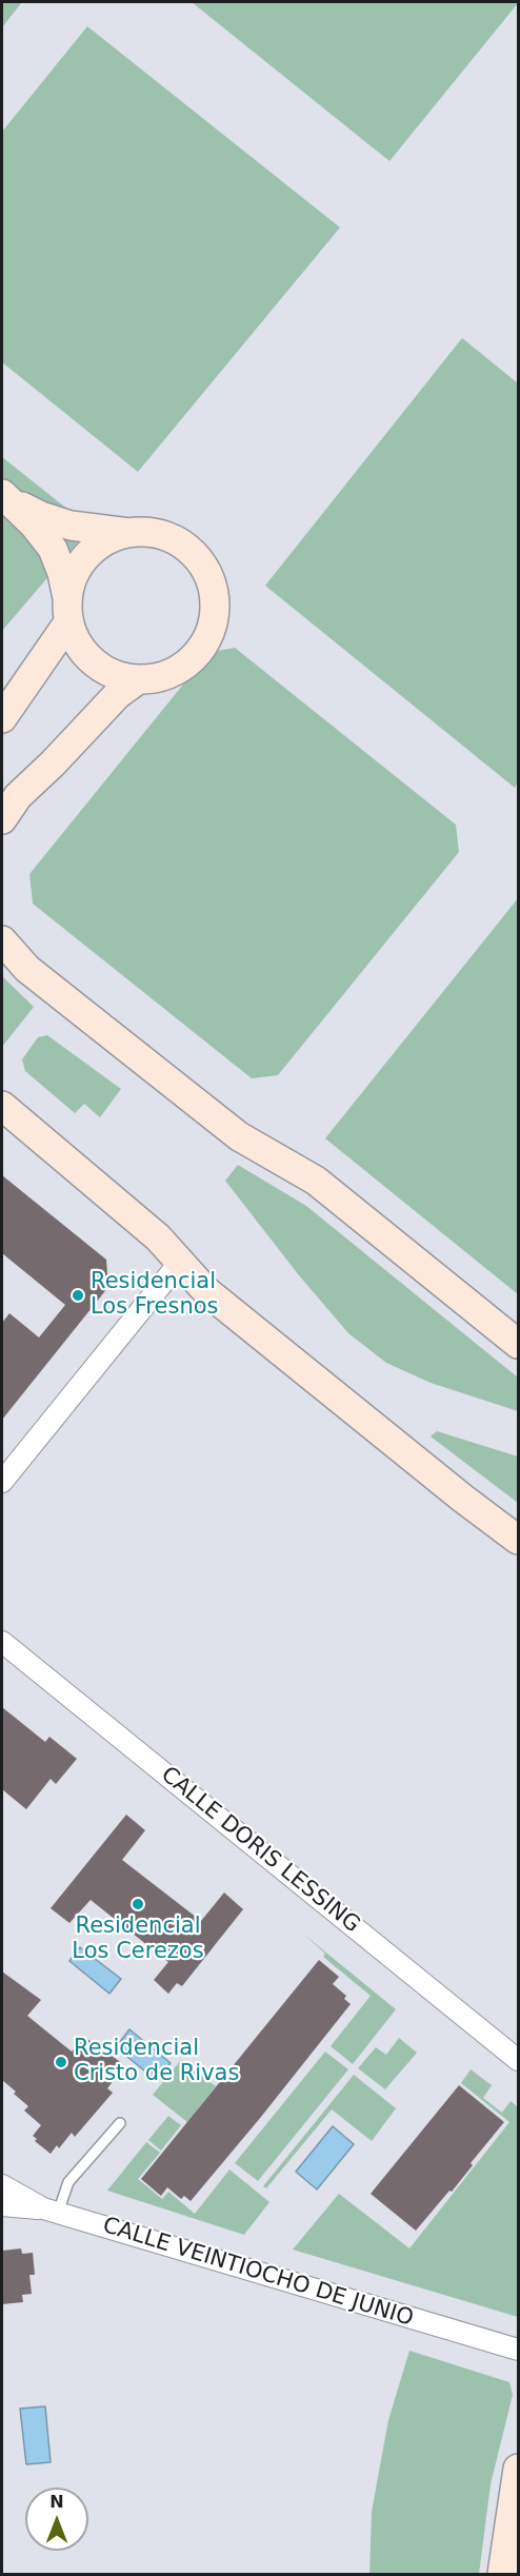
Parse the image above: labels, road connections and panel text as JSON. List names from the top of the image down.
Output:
{
  "streets": {
    "street": ["CALLE DORIS LESSING", "CALLE VEINTIOCHO DE JUNIO"]
  },
  "places": ["Residencial Los Fresnos", "Residencial Los Cerezos", "Residencial Cristo de Rivas"],
  "north": "top"
}
